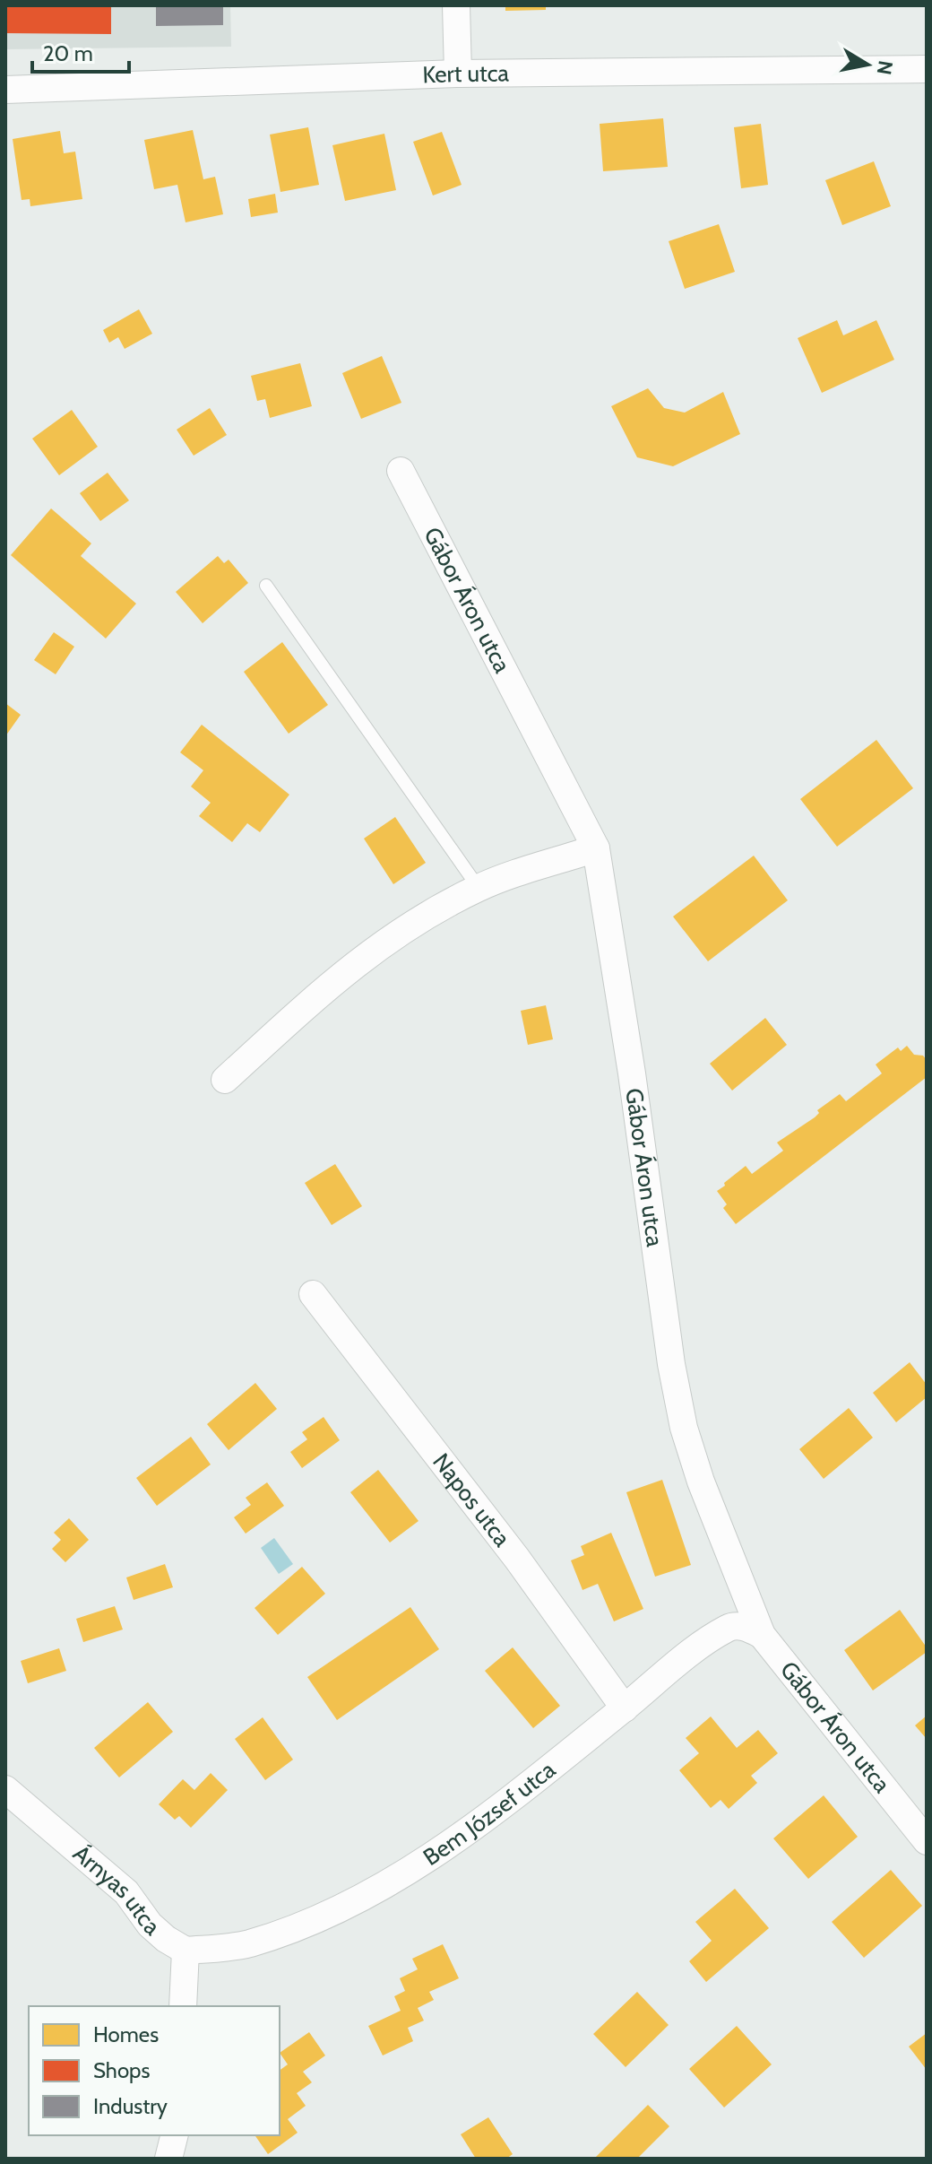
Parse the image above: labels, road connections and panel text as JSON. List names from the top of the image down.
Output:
{
  "streets": {
    "street": [
      "Kert utca",
      "Gábor Áron utca",
      "Napos utca",
      "Bem József utca",
      "Árnyas utca"
    ]
  },
  "crossings": [
    ["Gábor Áron utca", "Bem József utca"],
    ["Napos utca", "Bem József utca"],
    ["Bem József utca", "Árnyas utca"]
  ],
  "legend": ["Homes", "Shops", "Industry"],
  "scale_bar": "20 m",
  "north": "right"
}
